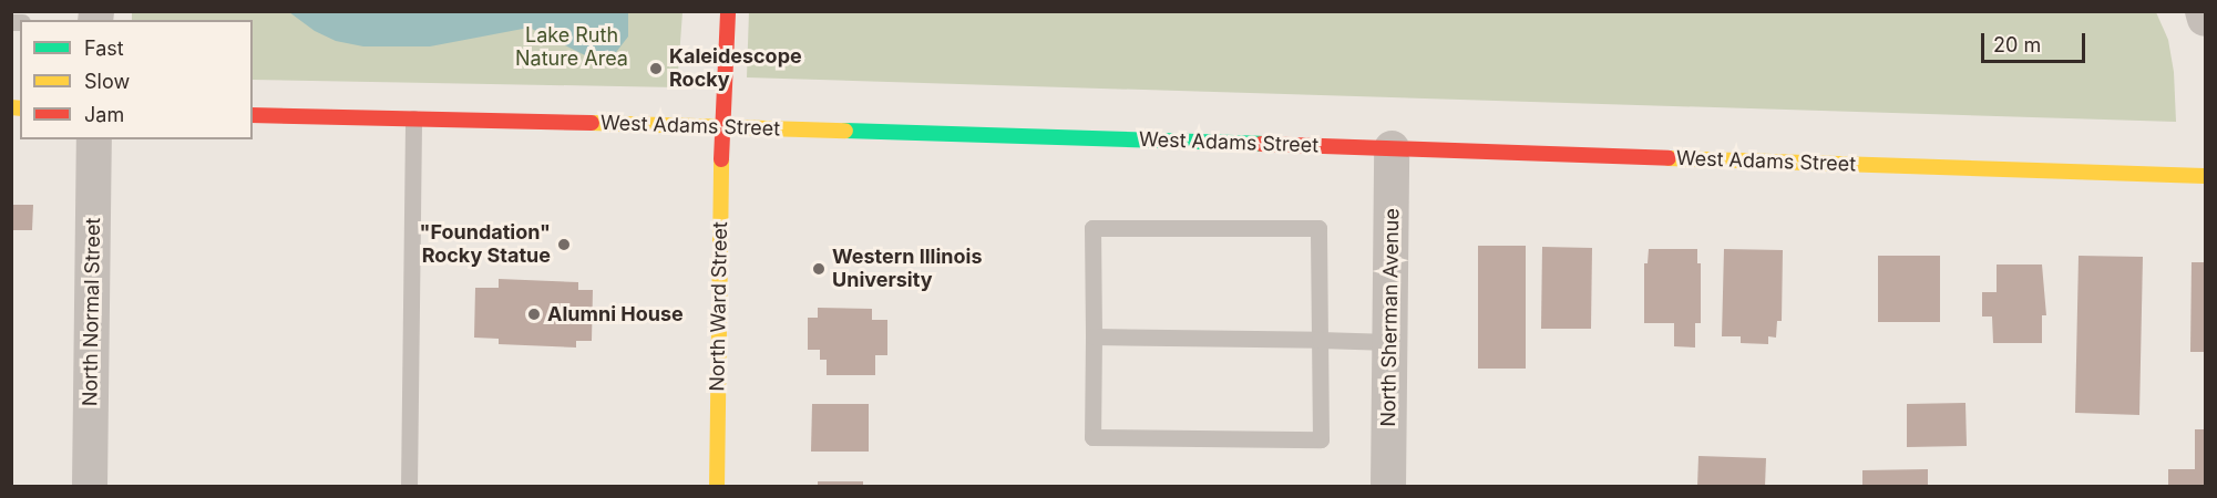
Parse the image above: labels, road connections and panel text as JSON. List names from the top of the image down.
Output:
{
  "streets": {
    "street": [
      "West Adams Street",
      "North Ward Street",
      "North Normal Street",
      "North Sherman Avenue"
    ]
  },
  "crossings": [
    ["West Adams Street", "North Ward Street"],
    ["West Adams Street", "North Sherman Avenue"]
  ],
  "parks": ["Lake Ruth Nature Area"],
  "places": [
    "Kaleidescope Rocky",
    "\"Foundation\" Rocky Statue",
    "Western Illinois University",
    "Alumni House"
  ],
  "legend": ["Fast", "Slow", "Jam"],
  "scale_bar": "20 m"
}
